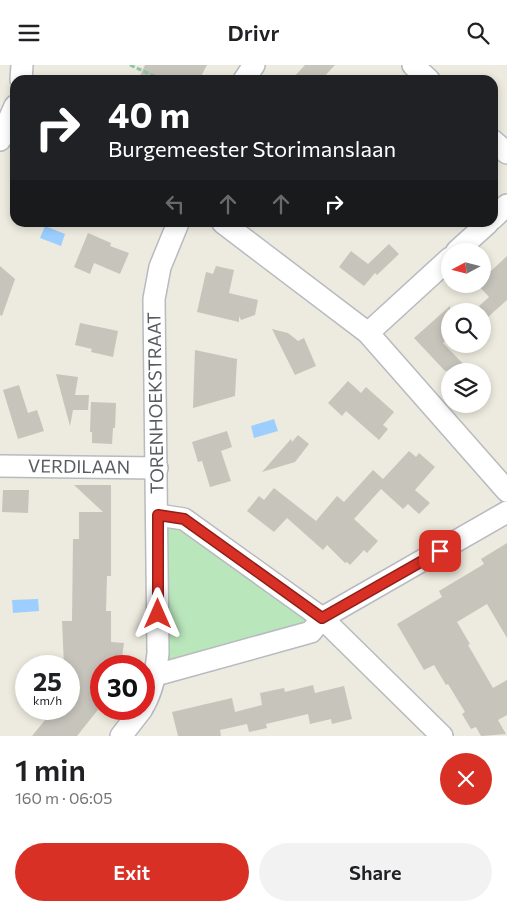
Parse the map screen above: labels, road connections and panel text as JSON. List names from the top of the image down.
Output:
{
  "streets": {
    "street": ["TORENHOEKSTRAAT", "VERDILAAN"]
  },
  "crossings": [
    ["TORENHOEKSTRAAT", "VERDILAAN"]
  ],
  "north": "left",
  "page": {
    "header": "Drivr",
    "turn": ["40 m", "Burgemeester Storimanslaan"],
    "speed": "25 km/h",
    "limit": "30",
    "heading": ["1 min", "160 m · 06:05"],
    "buttons": ["Exit", "Share"]
  }
}
